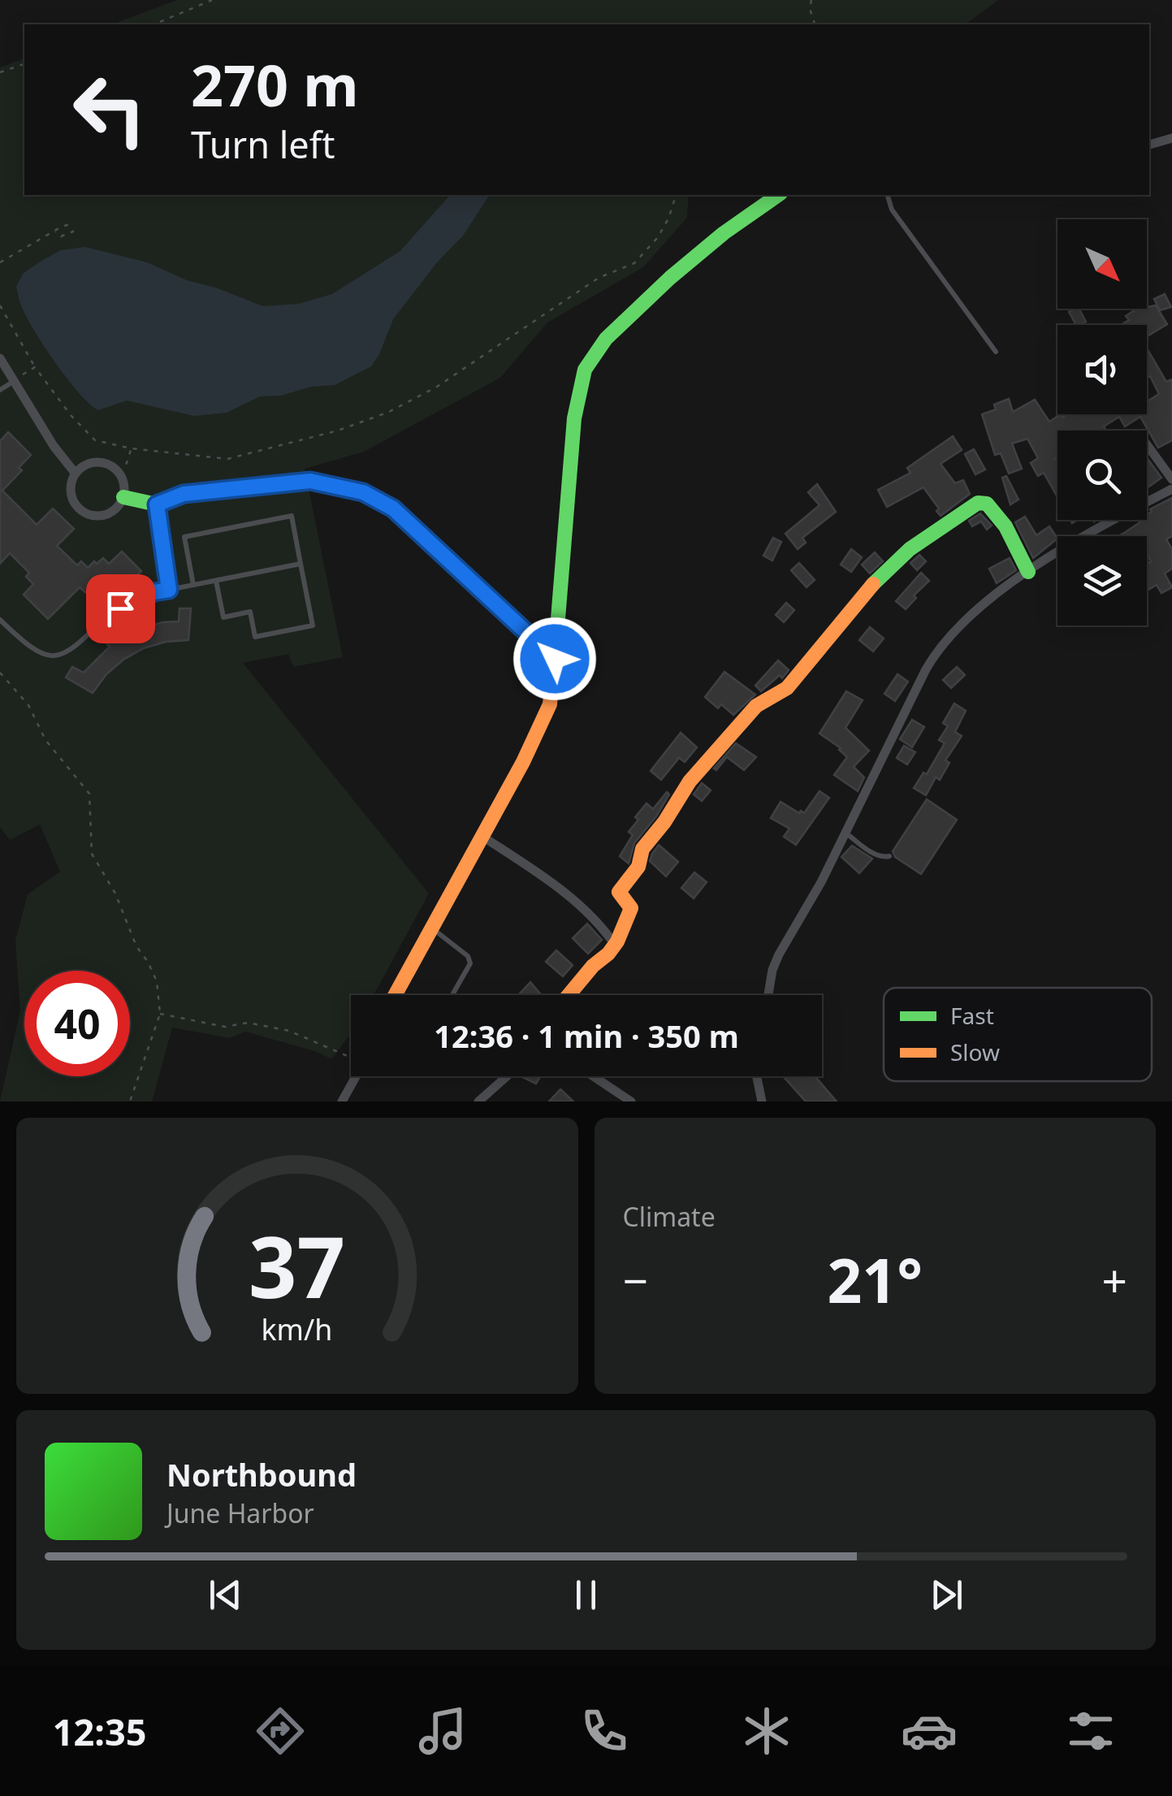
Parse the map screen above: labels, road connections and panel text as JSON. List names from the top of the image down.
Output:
{
  "legend": ["Fast", "Slow"],
  "north": "bottom right",
  "page": {
    "turn": ["270 m", "Turn left"],
    "limit": "40",
    "trip": "12:36 · 1 min · 350 m",
    "tile": "Climate",
    "heat": ["−", "21°", "+"],
    "song": ["Northbound", "June Harbor"],
    "tabs": "12:35",
    "gauge": ["37", "km/h"]
  }
}
